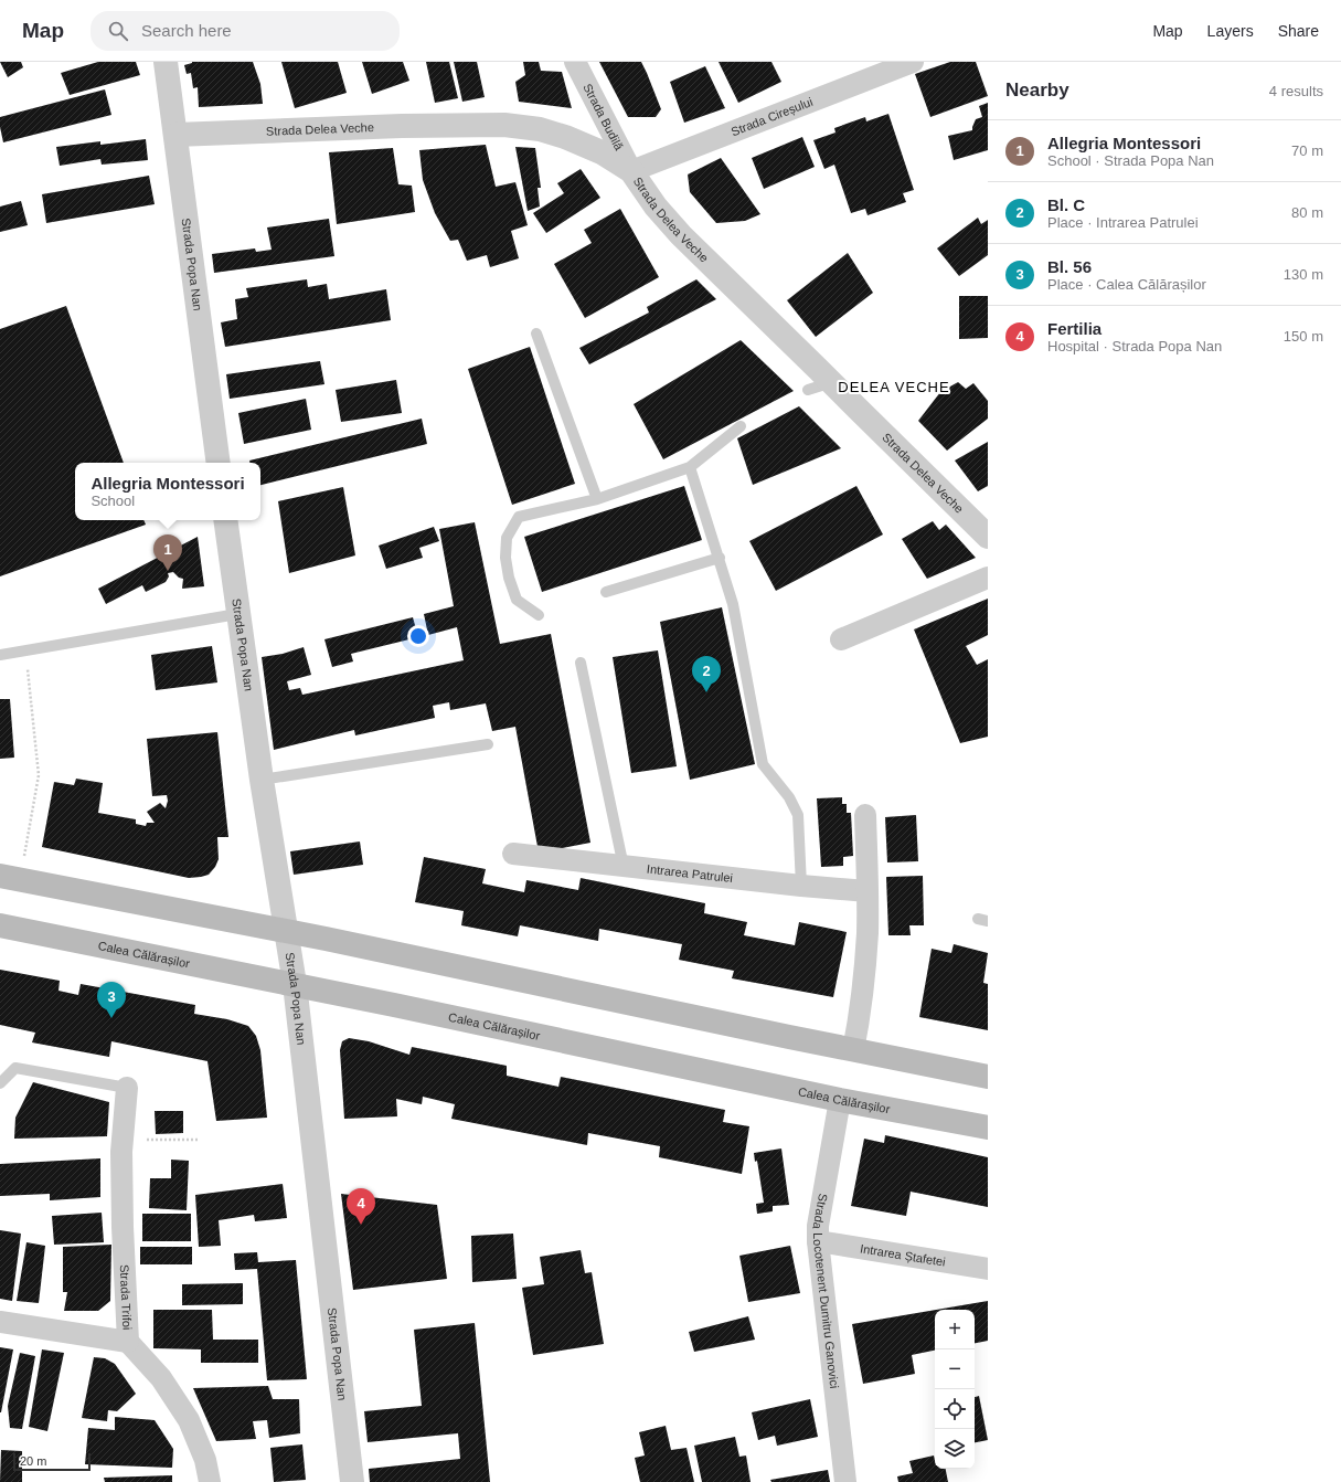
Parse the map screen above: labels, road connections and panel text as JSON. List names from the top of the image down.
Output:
{
  "streets": {
    "main road": ["Calea Călărașilor"],
    "street": [
      "Strada Budilă",
      "Strada Cireșului",
      "Strada Delea Veche",
      "Strada Popa Nan",
      "Intrarea Patrulei",
      "Intrarea Ștafetei",
      "Strada Locotenent Dumitru Ganovici",
      "Strada Trifoi"
    ]
  },
  "crossings": [
    ["Strada Budilă", "Strada Cireșului"],
    ["Strada Budilă", "Strada Delea Veche"],
    ["Strada Cireșului", "Strada Delea Veche"],
    ["Strada Delea Veche", "Strada Popa Nan"],
    ["Strada Popa Nan", "Calea Călărașilor"],
    ["Calea Călărașilor", "Strada Locotenent Dumitru Ganovici"],
    ["Intrarea Ștafetei", "Strada Locotenent Dumitru Ganovici"]
  ],
  "districts": ["DELEA VECHE"],
  "scale_bar": "20 m",
  "page": {
    "header": "Map",
    "search": "Search here",
    "nav": ["Map", "Layers", "Share"],
    "heading": ["Nearby", "4 results"],
    "list": [
      {
        "mark": "1",
        "name": "Allegria Montessori",
        "note": "School · Strada Popa Nan",
        "value": "70 m"
      },
      {
        "mark": "2",
        "name": "Bl. C",
        "note": "Place · Intrarea Patrulei",
        "value": "80 m"
      },
      {
        "mark": "3",
        "name": "Bl. 56",
        "note": "Place · Calea Călărașilor",
        "value": "130 m"
      },
      {
        "mark": "4",
        "name": "Fertilia",
        "note": "Hospital · Strada Popa Nan",
        "value": "150 m"
      }
    ],
    "popup": ["Allegria Montessori", "School"],
    "pins": [
      "1",
      "2",
      "3",
      "4"
    ],
    "map_buttons": ["+", "−"],
    "scale": "20 m"
  }
}
